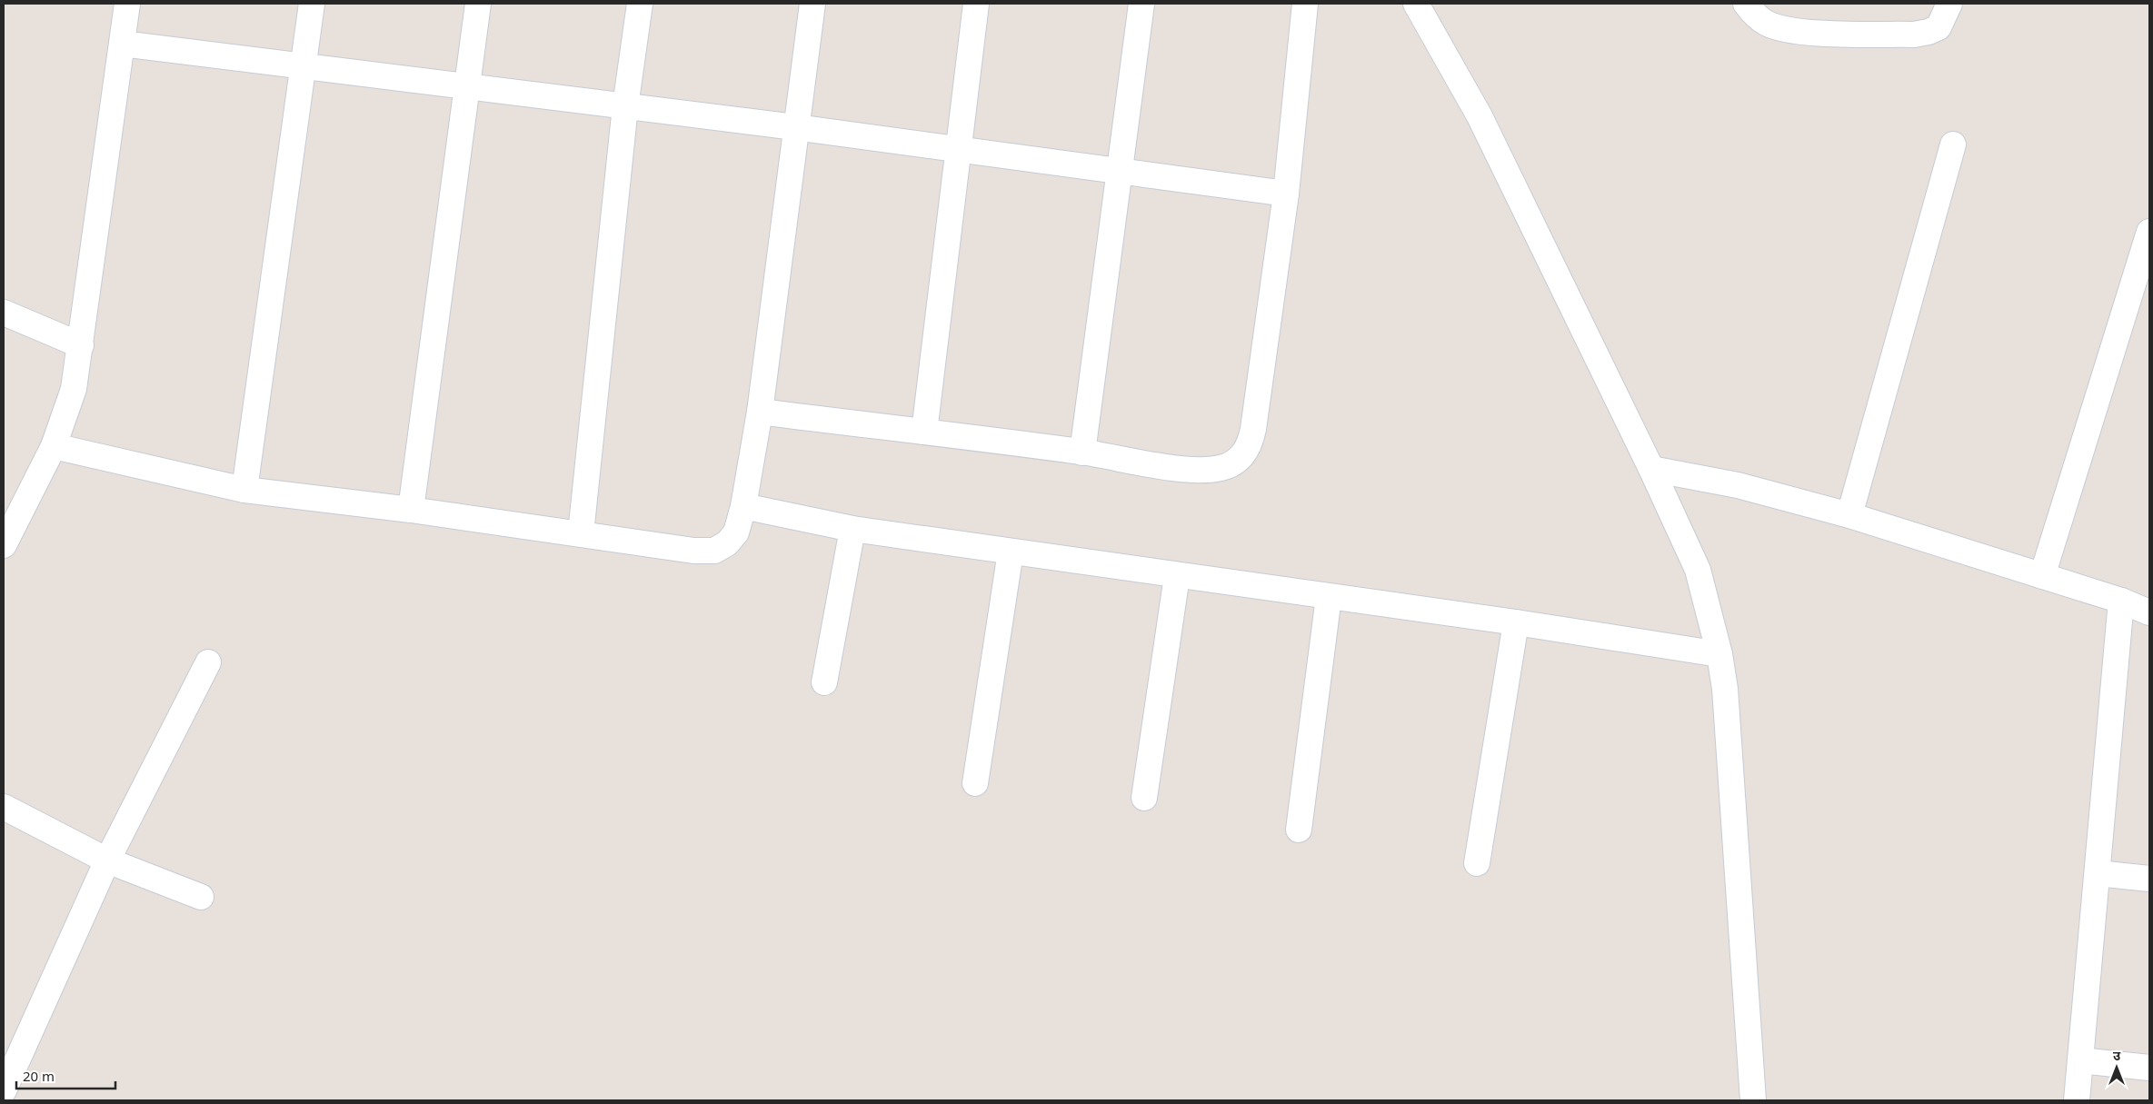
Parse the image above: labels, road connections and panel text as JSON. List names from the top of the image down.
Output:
{
  "scale_bar": "20 m",
  "north": "top"
}
